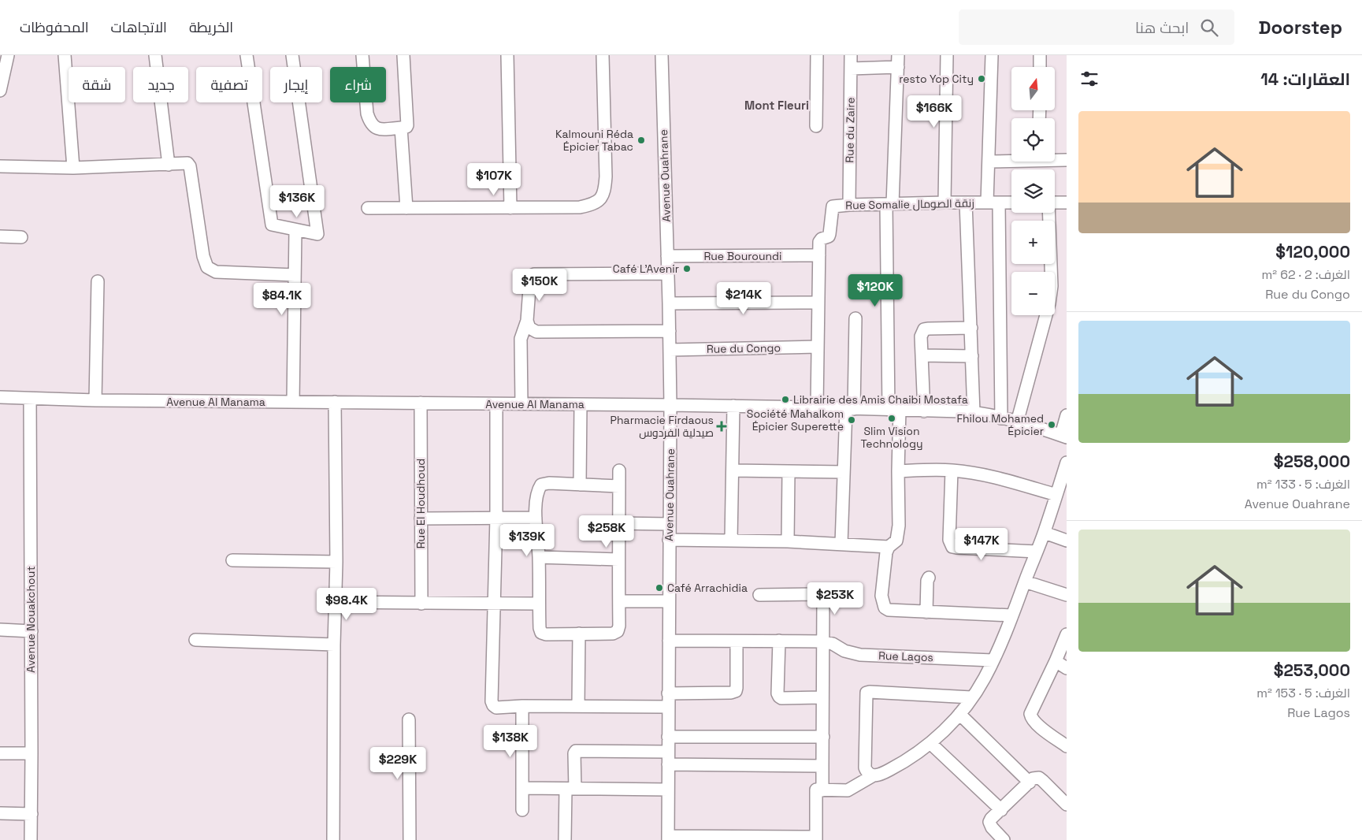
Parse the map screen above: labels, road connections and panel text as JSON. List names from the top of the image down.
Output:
{
  "streets": {
    "street": [
      "Rue du Zaire",
      "Avenue Ouahrane",
      "Rue Somalie زنقة الصومال",
      "Rue Bouroundi",
      "Rue du Congo",
      "Avenue Al Manama",
      "Rue El Houdhoud",
      "Avenue Nouakchout",
      "Rue Lagos"
    ]
  },
  "crossings": [
    ["Rue du Zaire", "Rue Somalie زنقة الصومال"],
    ["Avenue Ouahrane", "Rue Bouroundi"],
    ["Avenue Ouahrane", "Rue du Congo"],
    ["Avenue Ouahrane", "Avenue Al Manama"],
    ["Avenue Ouahrane", "Rue Lagos"],
    ["Rue Somalie زنقة الصومال", "Rue Bouroundi"],
    ["Avenue Al Manama", "Rue El Houdhoud"],
    ["Avenue Al Manama", "Avenue Nouakchout"]
  ],
  "districts": ["Mont Fleuri"],
  "places": {
    "other": [
      "resto Yop City",
      "Kalmouni Réda Épicier Tabac",
      "Café L'Avenir",
      "Librairie des Amis Chaibi Mostafa",
      "Slim Vision Technology",
      "Société Mahalkom Épicier Superette",
      "Fhilou Mohamed Épicier",
      "Café Arrachidia"
    ],
    "health": ["Pharmacie Firdaous صيدلية الفردوس"]
  },
  "north": "top",
  "page": {
    "header": "Doorstep",
    "search": "ابحث هنا",
    "nav": ["الخريطة", "الاتجاهات", "المحفوظات"],
    "heading": "العقارات: 14",
    "map_buttons": ["+", "−"],
    "chip": [
      "شراء",
      "إيجار",
      "تصفية",
      "جديد",
      "شقة"
    ],
    "price": [
      "$166K",
      "$107K",
      "$136K",
      "$150K",
      "$120K",
      "$214K",
      "$84.1K",
      "$258K",
      "$139K",
      "$147K",
      "$253K",
      "$98.4K",
      "$138K",
      "$229K"
    ],
    "list": [
      {
        "name": "$120,000",
        "note": "الغرف: 2 · 62 m² · Rue du Congo"
      },
      {
        "name": "$258,000",
        "note": "الغرف: 5 · 133 m² · Avenue Ouahrane"
      },
      {
        "name": "$253,000",
        "note": "الغرف: 5 · 153 m² · Rue Lagos"
      }
    ]
  }
}
